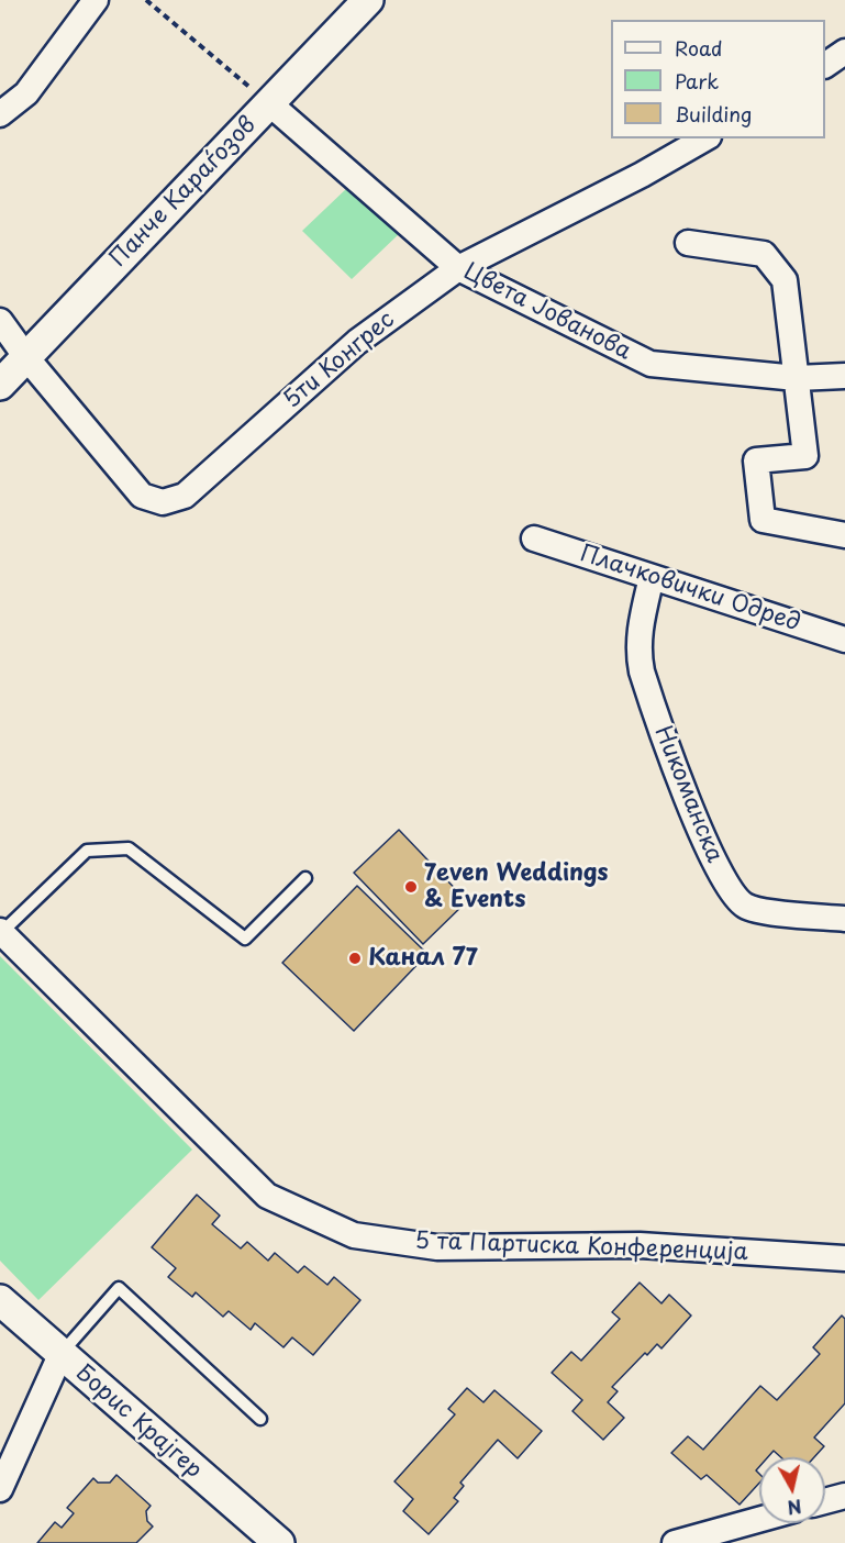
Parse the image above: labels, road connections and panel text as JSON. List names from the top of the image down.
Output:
{
  "streets": {
    "street": [
      "Панче Караѓозов",
      "Цвета Јованова",
      "5ти Конгрес",
      "Плачковички Одред",
      "Никоманска",
      "5 та Партиска Конференција",
      "Борис Крајгер"
    ]
  },
  "crossings": [
    ["Панче Караѓозов", "Цвета Јованова"],
    ["Панче Караѓозов", "5ти Конгрес"],
    ["Цвета Јованова", "5ти Конгрес"],
    ["Плачковички Одред", "Никоманска"]
  ],
  "places": ["7even Weddings & Events", "Канал 77"],
  "legend": ["Road", "Park", "Building"],
  "north": "bottom"
}
